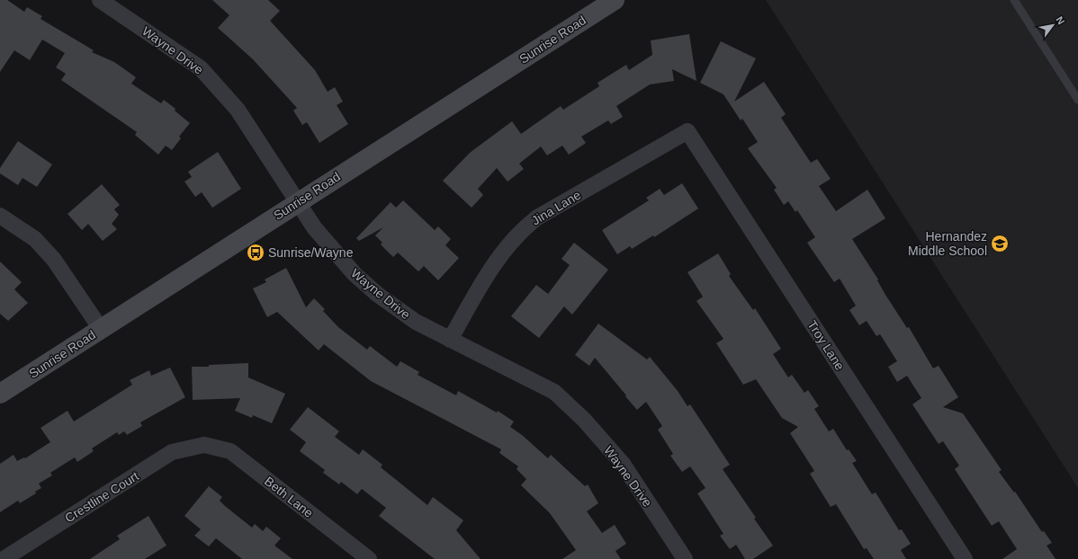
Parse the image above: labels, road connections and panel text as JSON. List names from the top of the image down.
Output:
{
  "streets": {
    "main road": ["Sunrise Road"],
    "street": [
      "Wayne Drive",
      "Jina Lane",
      "Troy Lane",
      "Crestline Court",
      "Beth Lane"
    ]
  },
  "crossings": [
    ["Sunrise Road", "Wayne Drive"],
    ["Wayne Drive", "Jina Lane"],
    ["Jina Lane", "Troy Lane"],
    ["Crestline Court", "Beth Lane"]
  ],
  "places": {
    "school or university": ["Hernandez Middle School"],
    "bus stop": ["Sunrise/Wayne"]
  },
  "north": "top right"
}
